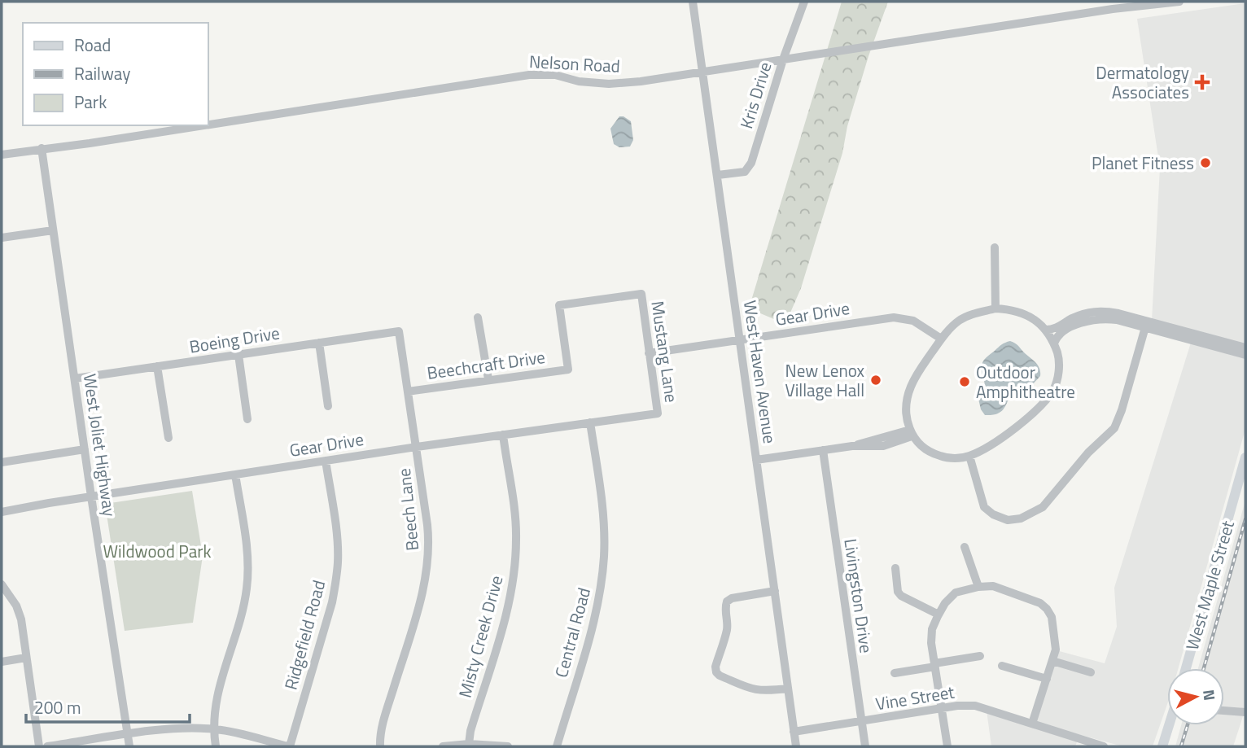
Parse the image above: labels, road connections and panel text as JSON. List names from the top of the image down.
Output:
{
  "streets": {
    "main road": ["West Maple Street"],
    "street": [
      "Nelson Road",
      "Kris Drive",
      "Gear Drive",
      "Boeing Drive",
      "Mustang Lane",
      "Beechcraft Drive",
      "West Haven Avenue",
      "West Joliet Highway",
      "Beech Lane",
      "Livingston Drive",
      "Central Road",
      "Ridgefield Road",
      "Misty Creek Drive",
      "Vine Street"
    ]
  },
  "crossings": [
    ["Nelson Road", "Kris Drive"],
    ["Nelson Road", "West Haven Avenue"],
    ["Nelson Road", "West Joliet Highway"],
    ["Kris Drive", "West Haven Avenue"],
    ["Gear Drive", "Mustang Lane"],
    ["Gear Drive", "West Haven Avenue"],
    ["Gear Drive", "West Joliet Highway"],
    ["Gear Drive", "Beech Lane"],
    ["Gear Drive", "Central Road"],
    ["Gear Drive", "Ridgefield Road"],
    ["Gear Drive", "Misty Creek Drive"],
    ["Boeing Drive", "West Joliet Highway"],
    ["Boeing Drive", "Beech Lane"],
    ["Mustang Lane", "Beechcraft Drive"],
    ["Beechcraft Drive", "Beech Lane"],
    ["West Haven Avenue", "Vine Street"],
    ["Livingston Drive", "Vine Street"]
  ],
  "parks": ["Wildwood Park"],
  "places": {
    "health": ["Dermatology Associates"],
    "other": ["Planet Fitness", "New Lenox Village Hall", "Outdoor Amphitheatre"]
  },
  "legend": ["Road", "Railway", "Park"],
  "scale_bar": "200 m",
  "north": "right"
}
